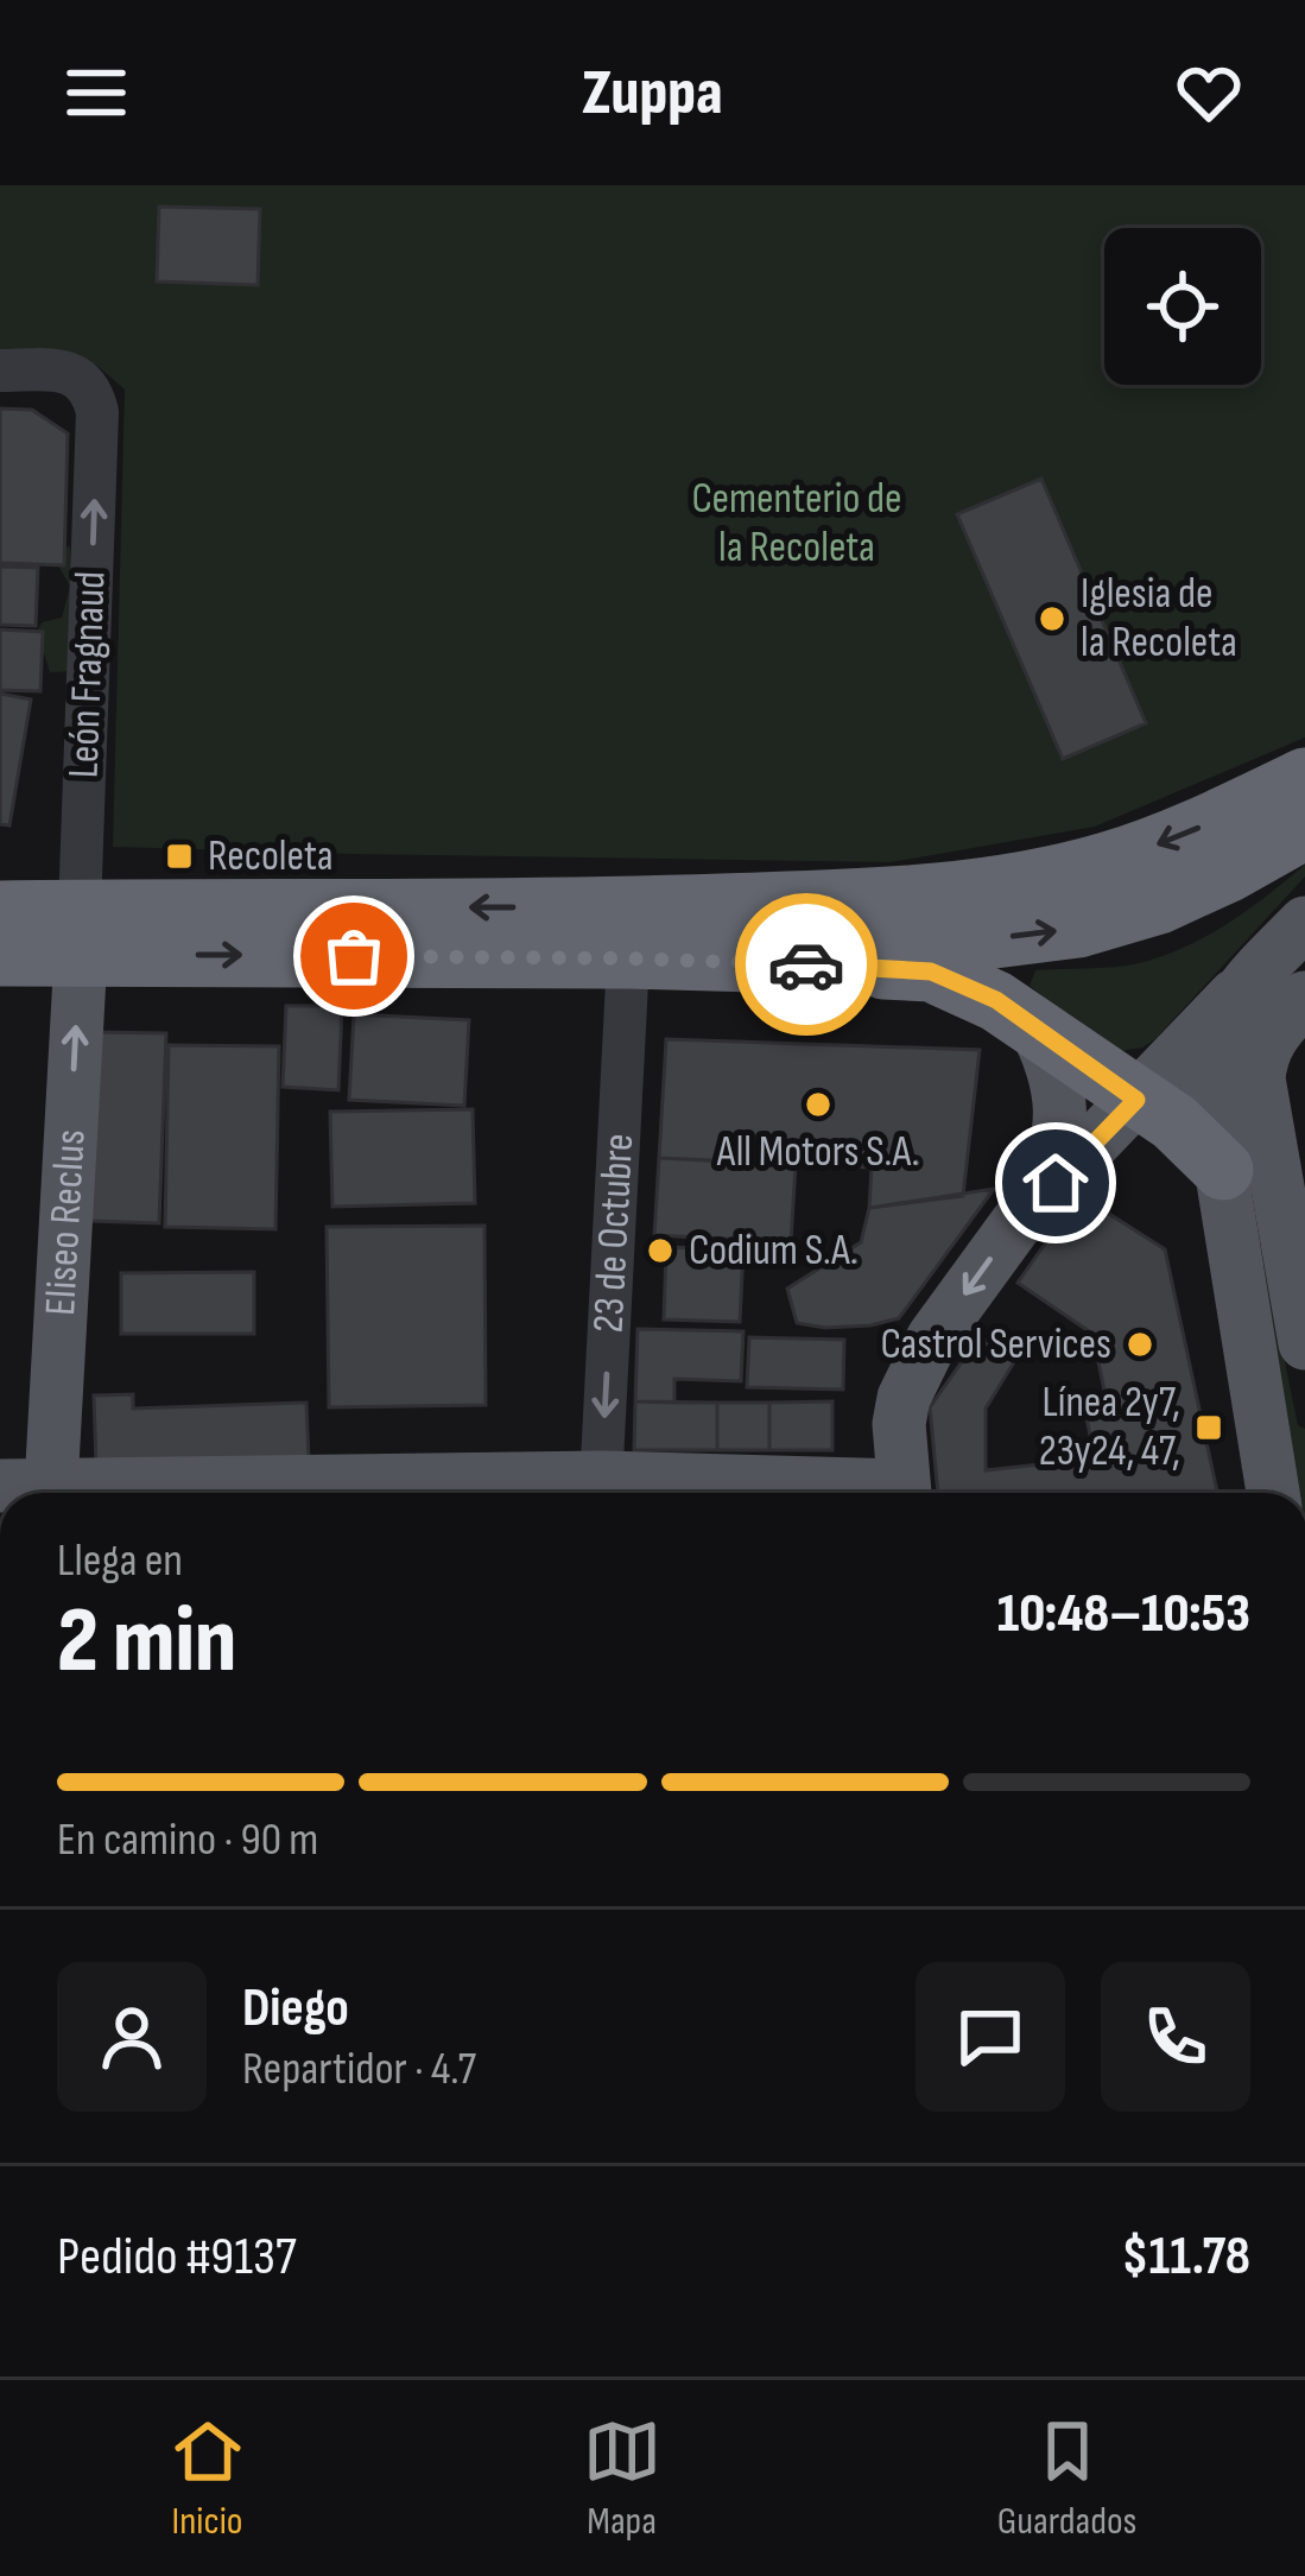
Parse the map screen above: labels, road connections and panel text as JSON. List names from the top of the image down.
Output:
{
  "streets": {
    "main road": ["Eliseo Reclus"],
    "street": ["León Fragnaud", "23 de Octubre"]
  },
  "crossings": [
    ["León Fragnaud", "Eliseo Reclus"]
  ],
  "one_way": ["León Fragnaud", "Eliseo Reclus", "23 de Octubre"],
  "parks": ["Cementerio de la Recoleta"],
  "places": {
    "other": [
      "Iglesia de la Recoleta",
      "All Motors S.A.",
      "Codium S.A.",
      "Castrol Services"
    ],
    "transit": ["Recoleta", "Línea 2y7, 23y24, 47,"]
  },
  "page": {
    "header": "Zuppa",
    "heading": ["2 min", "Llega en", "10:48–10:53"],
    "panel": [
      "Diego",
      "Repartidor · 4.7",
      "Pedido #9137",
      "$11.78"
    ],
    "bar": "En camino · 90 m",
    "tabs": ["Inicio", "Mapa", "Guardados"]
  }
}
